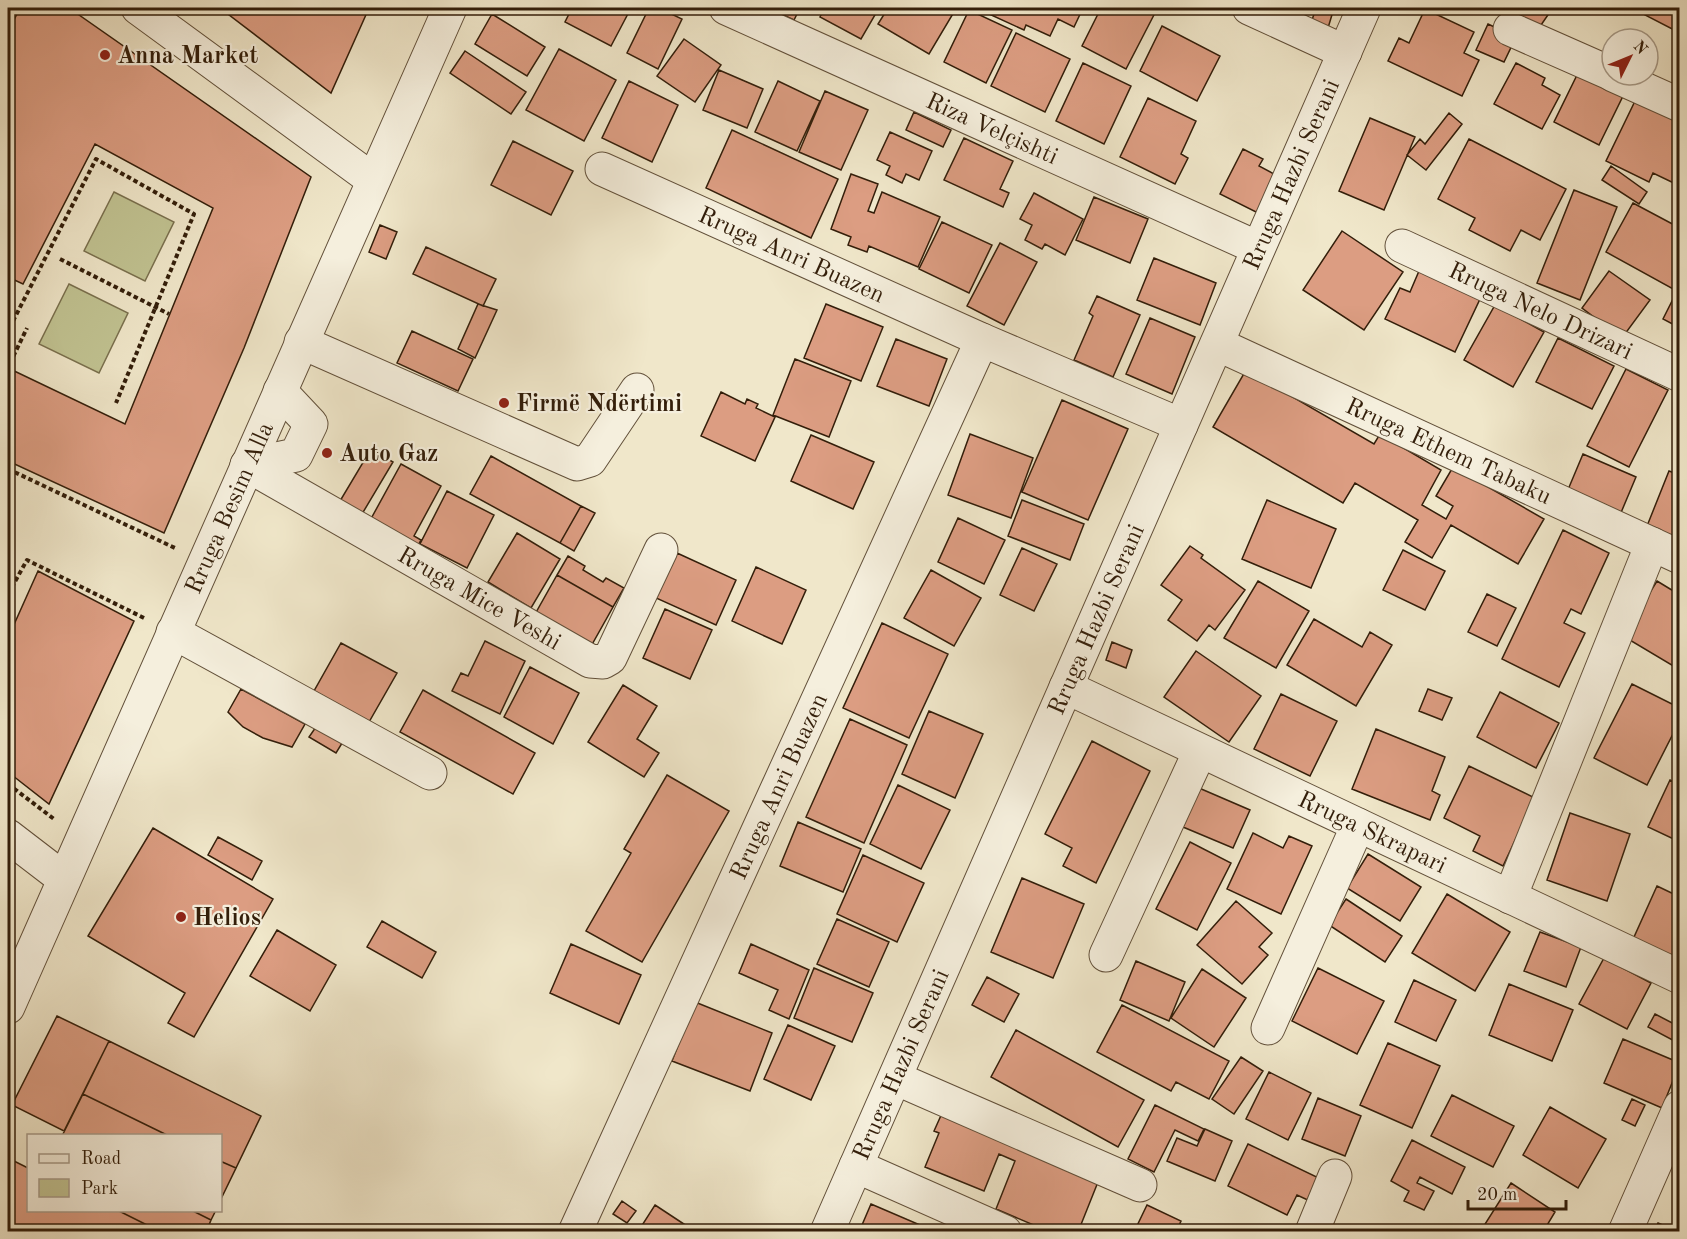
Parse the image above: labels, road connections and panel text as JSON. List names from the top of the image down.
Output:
{
  "streets": {
    "street": [
      "Riza Velçishti",
      "Rruga Hazbi Serani",
      "Rruga Anri Buazen",
      "Rruga Nelo Drizari",
      "Rruga Ethem Tabaku",
      "Rruga Besim Alla",
      "Rruga Mice Veshi",
      "Rruga Skrapari"
    ]
  },
  "crossings": [
    ["Riza Velçishti", "Rruga Hazbi Serani"],
    ["Rruga Hazbi Serani", "Rruga Anri Buazen"],
    ["Rruga Hazbi Serani", "Rruga Ethem Tabaku"],
    ["Rruga Hazbi Serani", "Rruga Skrapari"],
    ["Rruga Besim Alla", "Rruga Mice Veshi"]
  ],
  "places": [
    "Anna Market",
    "Firmë Ndërtimi",
    "Auto Gaz",
    "Helios"
  ],
  "legend": ["Road", "Park"],
  "scale_bar": "20 m",
  "north": "top right"
}
